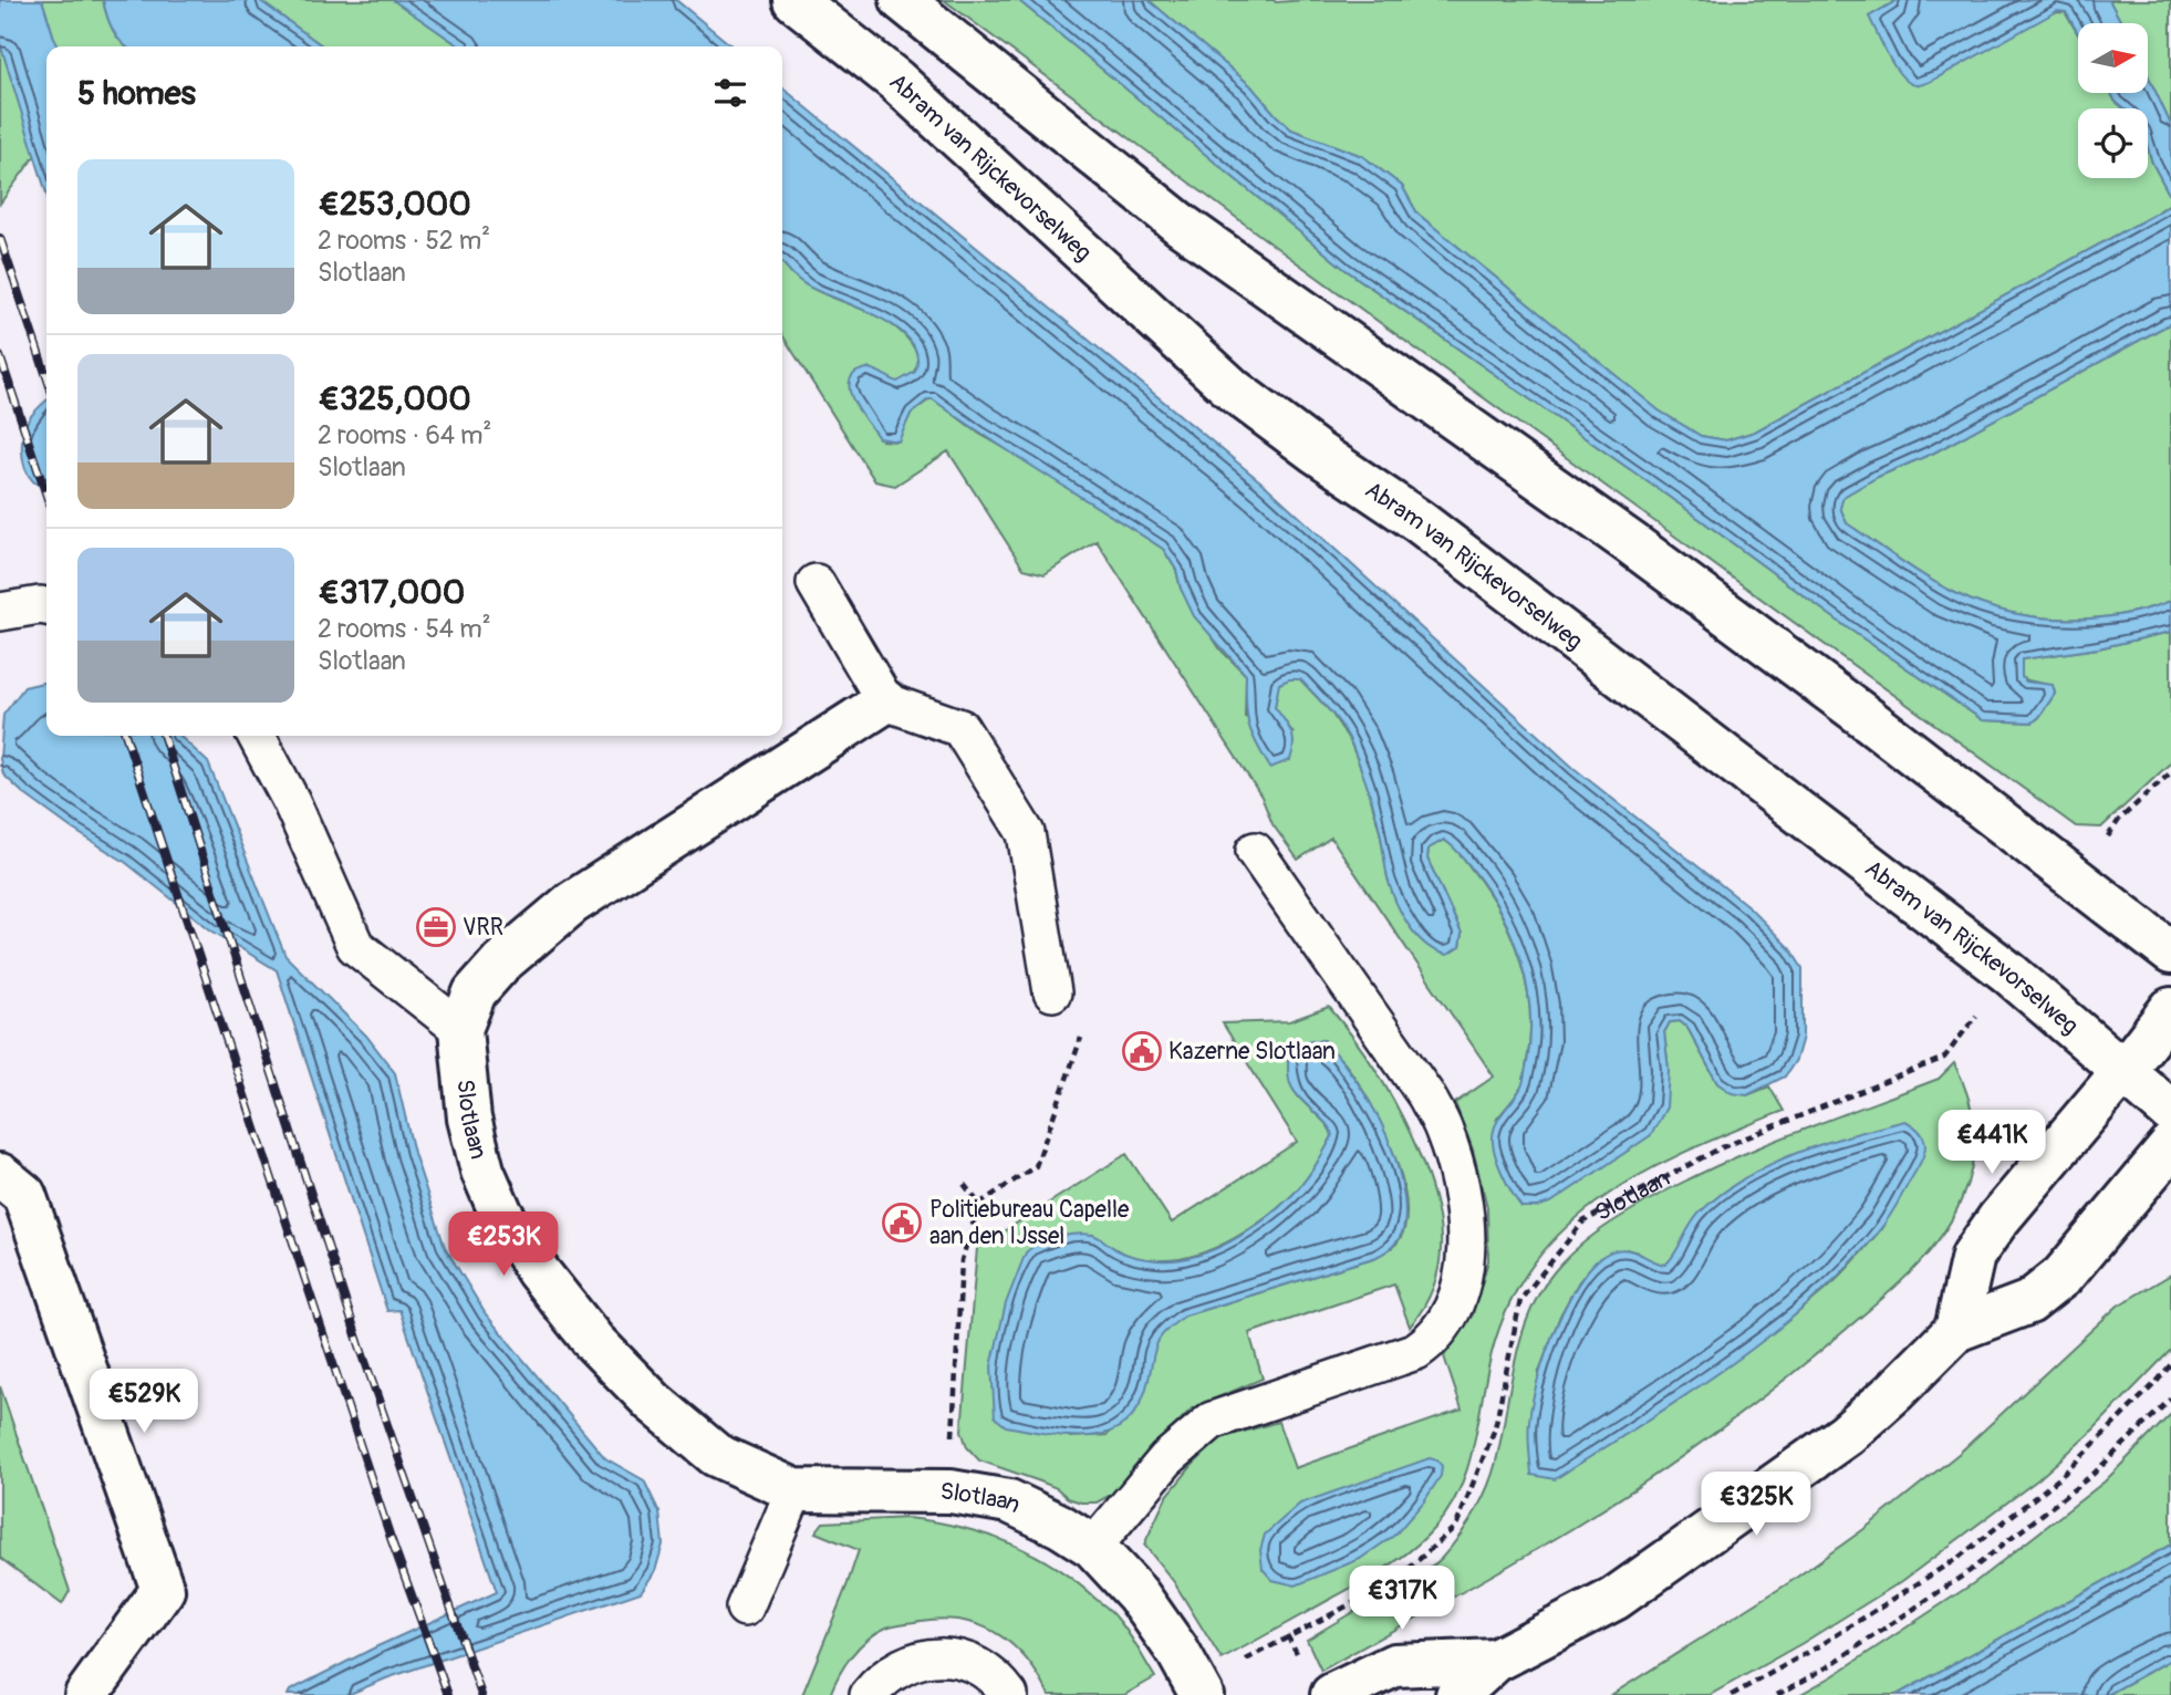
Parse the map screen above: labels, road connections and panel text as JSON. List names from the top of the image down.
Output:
{
  "streets": {
    "street": ["Abram van Rijckevorselweg", "Slotlaan"]
  },
  "crossings": [
    ["Abram van Rijckevorselweg", "Slotlaan"]
  ],
  "places": {
    "office": ["VRR"],
    "public building": ["Kazerne Slotlaan", "Politiebureau Capelle aan den IJssel"]
  },
  "north": "right",
  "page": {
    "heading": "5 homes",
    "list": [
      {
        "name": "€253,000",
        "note": "2 rooms · 52 m² · Slotlaan"
      },
      {
        "name": "€325,000",
        "note": "2 rooms · 64 m² · Slotlaan"
      },
      {
        "name": "€317,000",
        "note": "2 rooms · 54 m² · Slotlaan"
      }
    ],
    "price": [
      "€441K",
      "€253K",
      "€529K",
      "€325K",
      "€317K"
    ]
  }
}
